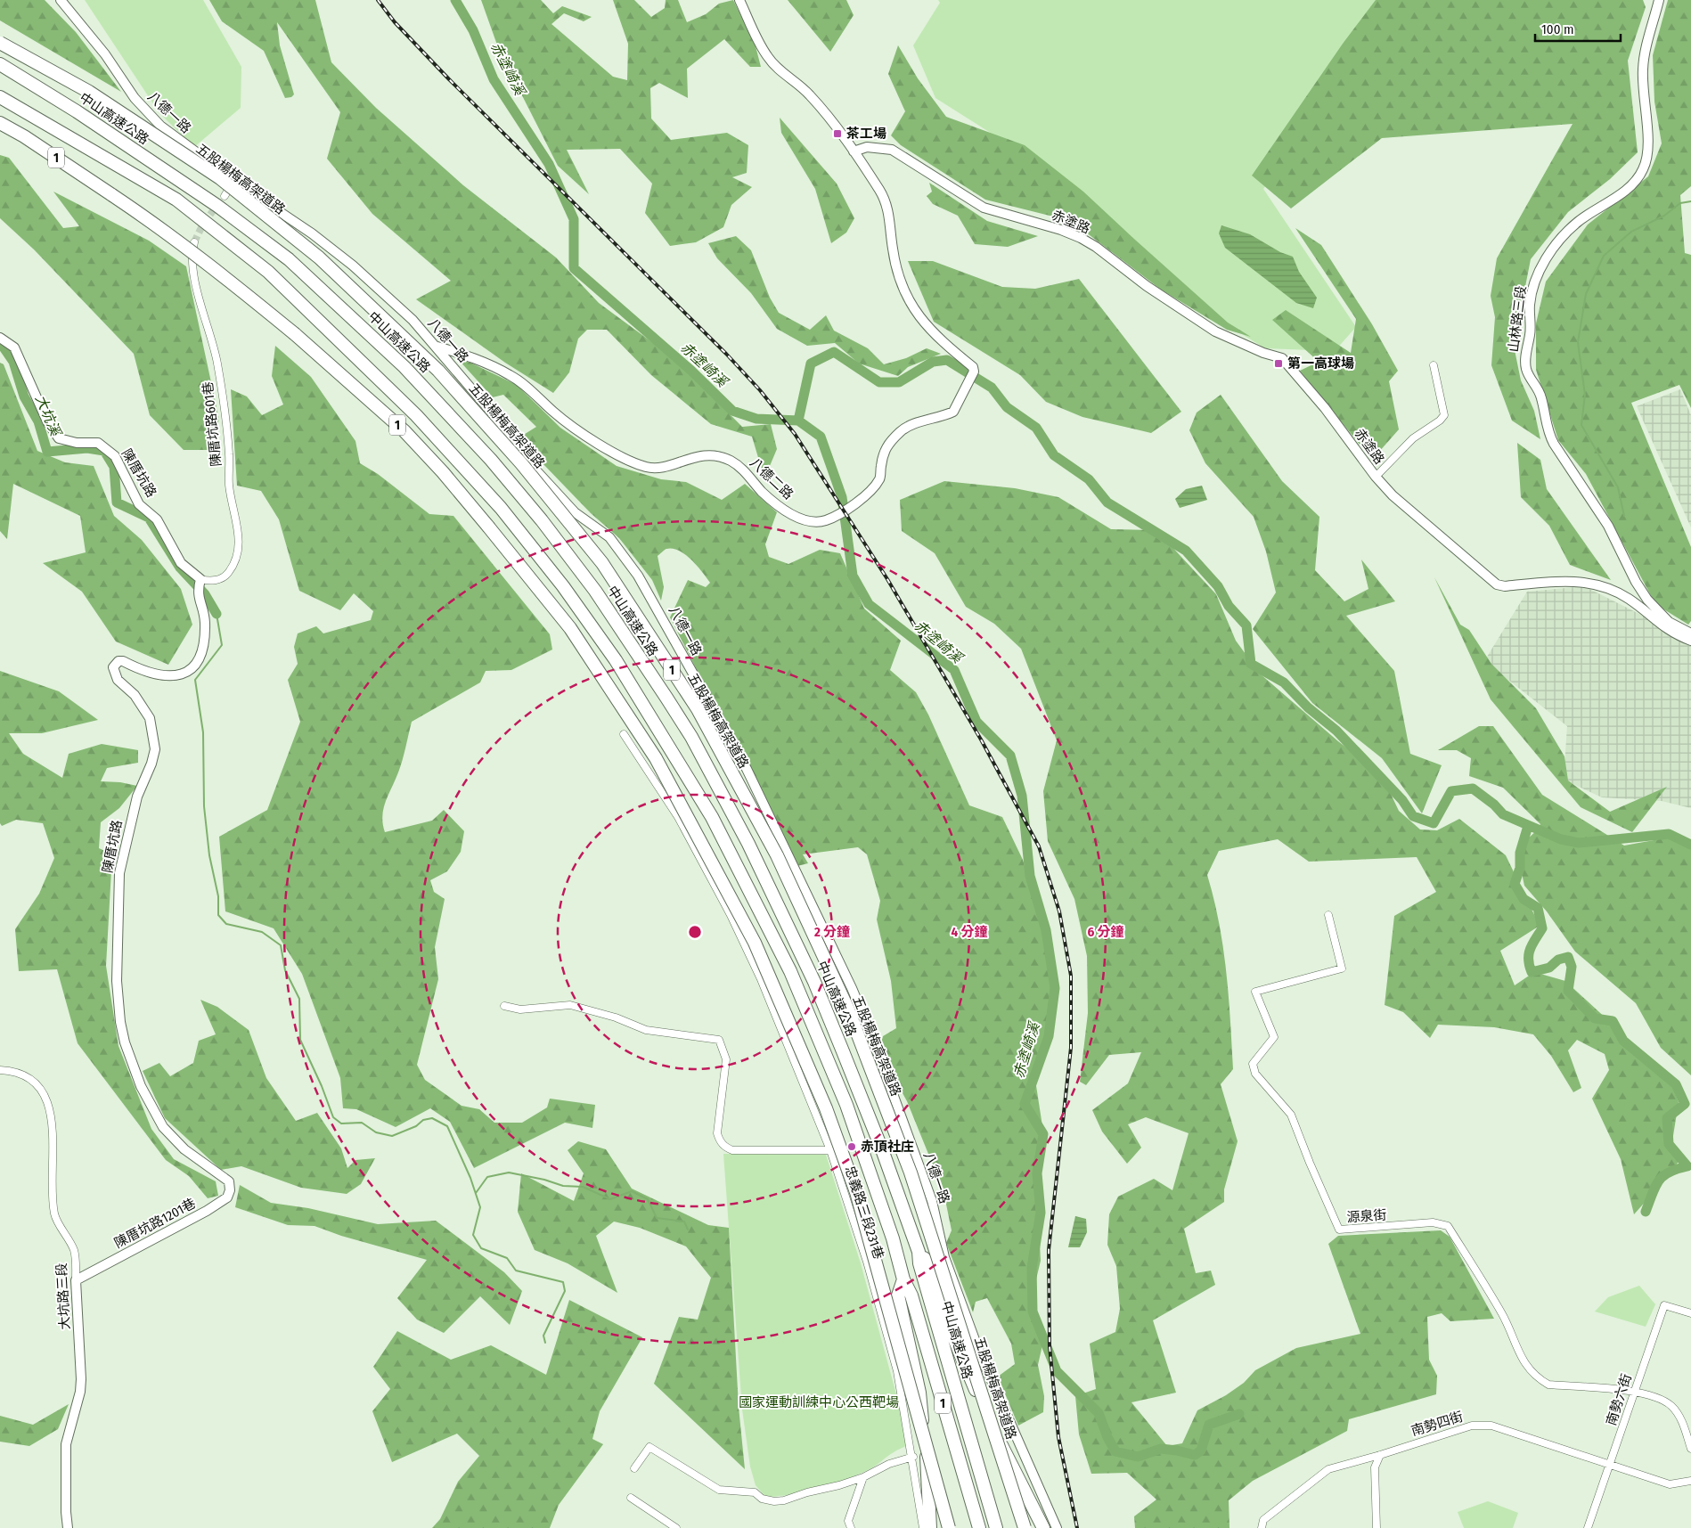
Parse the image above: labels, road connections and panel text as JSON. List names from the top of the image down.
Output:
{
  "streets": {
    "highway": ["中山高速公路", "1", "五股楊梅高架道路"],
    "street": [
      "八德一路",
      "赤塗路",
      "山林路三段",
      "陳厝坑路601巷",
      "陳厝坑路",
      "八德二路",
      "忠義路三段231巷",
      "源泉街",
      "陳厝坑路1201巷",
      "大坑路三段",
      "南勢六街",
      "南勢四街"
    ]
  },
  "crossings": [
    ["八德一路", "八德二路"],
    ["赤塗路", "八德二路"],
    ["陳厝坑路601巷", "陳厝坑路"],
    ["陳厝坑路", "陳厝坑路1201巷"],
    ["源泉街", "南勢六街"],
    ["陳厝坑路1201巷", "大坑路三段"],
    ["南勢六街", "南勢四街"]
  ],
  "water": ["赤塗崎溪", "大坑溪"],
  "parks": ["國家運動訓練中心公西靶場"],
  "places": {
    "transit": ["茶工場", "第一高球場"],
    "other": ["赤頂社庄"]
  },
  "scale_bar": "100 m",
  "rings": ["2 分鐘", "4 分鐘", "6 分鐘"]
}
